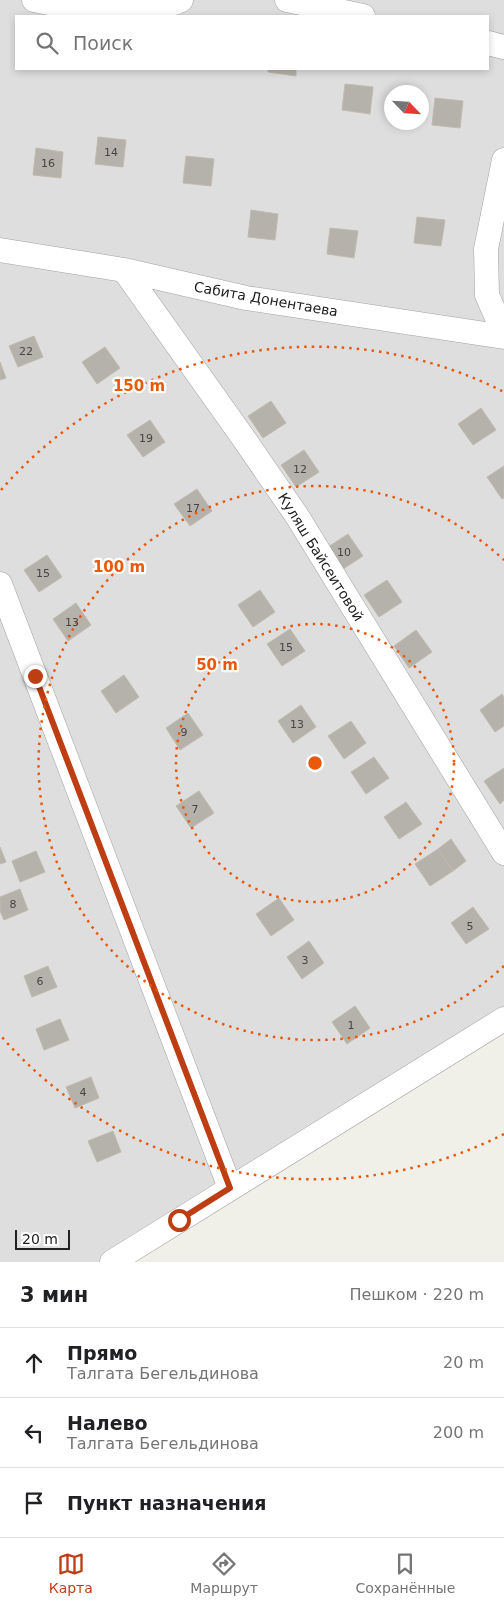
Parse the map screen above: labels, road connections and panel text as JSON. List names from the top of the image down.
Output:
{
  "streets": {
    "street": ["Сабита Донентаева", "Куляш Байсеитовой"]
  },
  "crossings": [
    ["Сабита Донентаева", "Куляш Байсеитовой"]
  ],
  "house_numbers": [
    "14",
    "16",
    "22",
    "19",
    "12",
    "17",
    "10",
    "15",
    "13",
    "15",
    "13",
    "9",
    "7",
    "8",
    "5",
    "3",
    "6",
    "1",
    "4"
  ],
  "scale_bar": "20 m",
  "north": "bottom right",
  "page": {
    "search": "Поиск",
    "scale": "20 m",
    "heading": ["3 мин", "Пешком · 220 m"],
    "list": [
      ["Прямо", "Талгата Бегельдинова", "20 m"],
      ["Налево", "Талгата Бегельдинова", "200 m"],
      "Пункт назначения"
    ],
    "nav": ["Карта", "Маршрут", "Сохранённые"]
  },
  "rings": ["150 m", "100 m", "50 m"]
}
